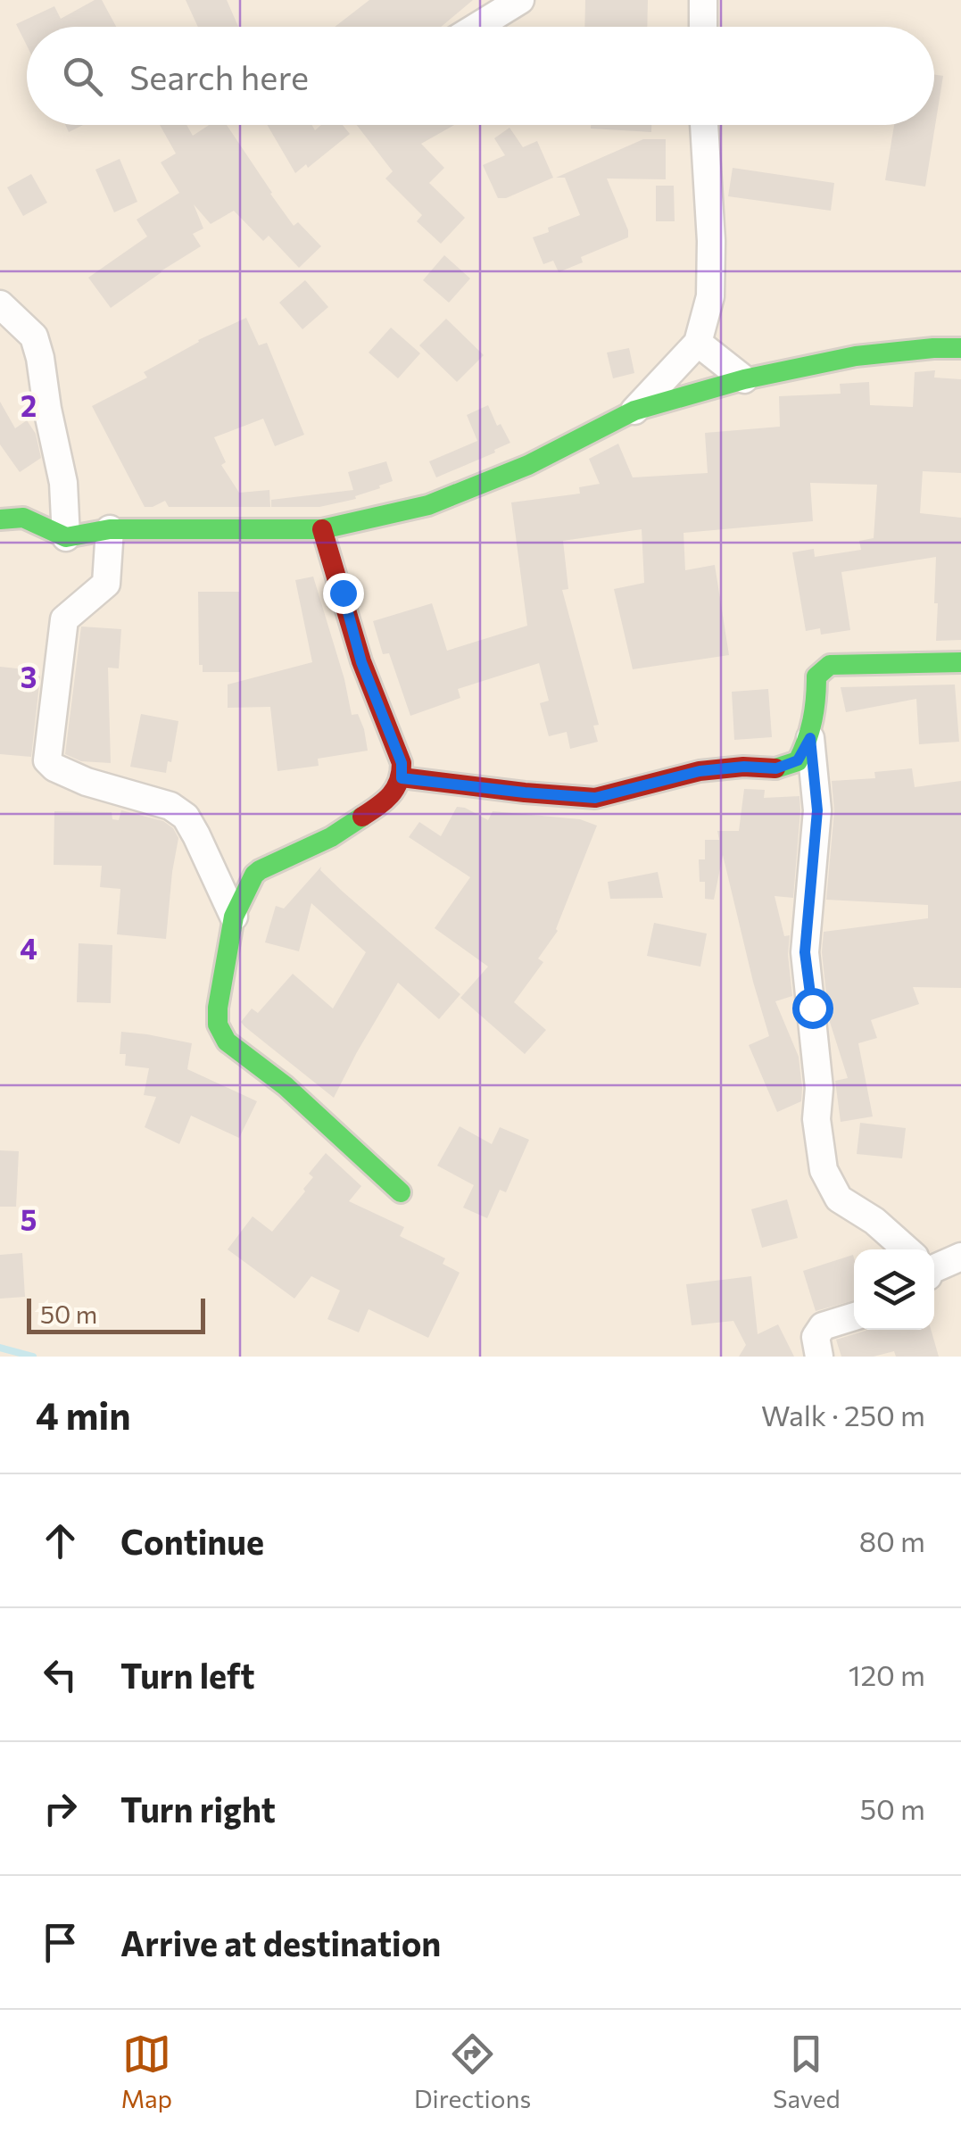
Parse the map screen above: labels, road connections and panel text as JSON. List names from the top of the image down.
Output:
{
  "scale_bar": "50 m",
  "page": {
    "search": "Search here",
    "scale": "50 m",
    "heading": ["4 min", "Walk · 250 m"],
    "list": [
      ["Continue", "80 m"],
      ["Turn left", "120 m"],
      ["Turn right", "50 m"],
      "Arrive at destination"
    ],
    "nav": ["Map", "Directions", "Saved"]
  },
  "grid": {
    "rows": [
      "2",
      "3",
      "4",
      "5"
    ]
  }
}
